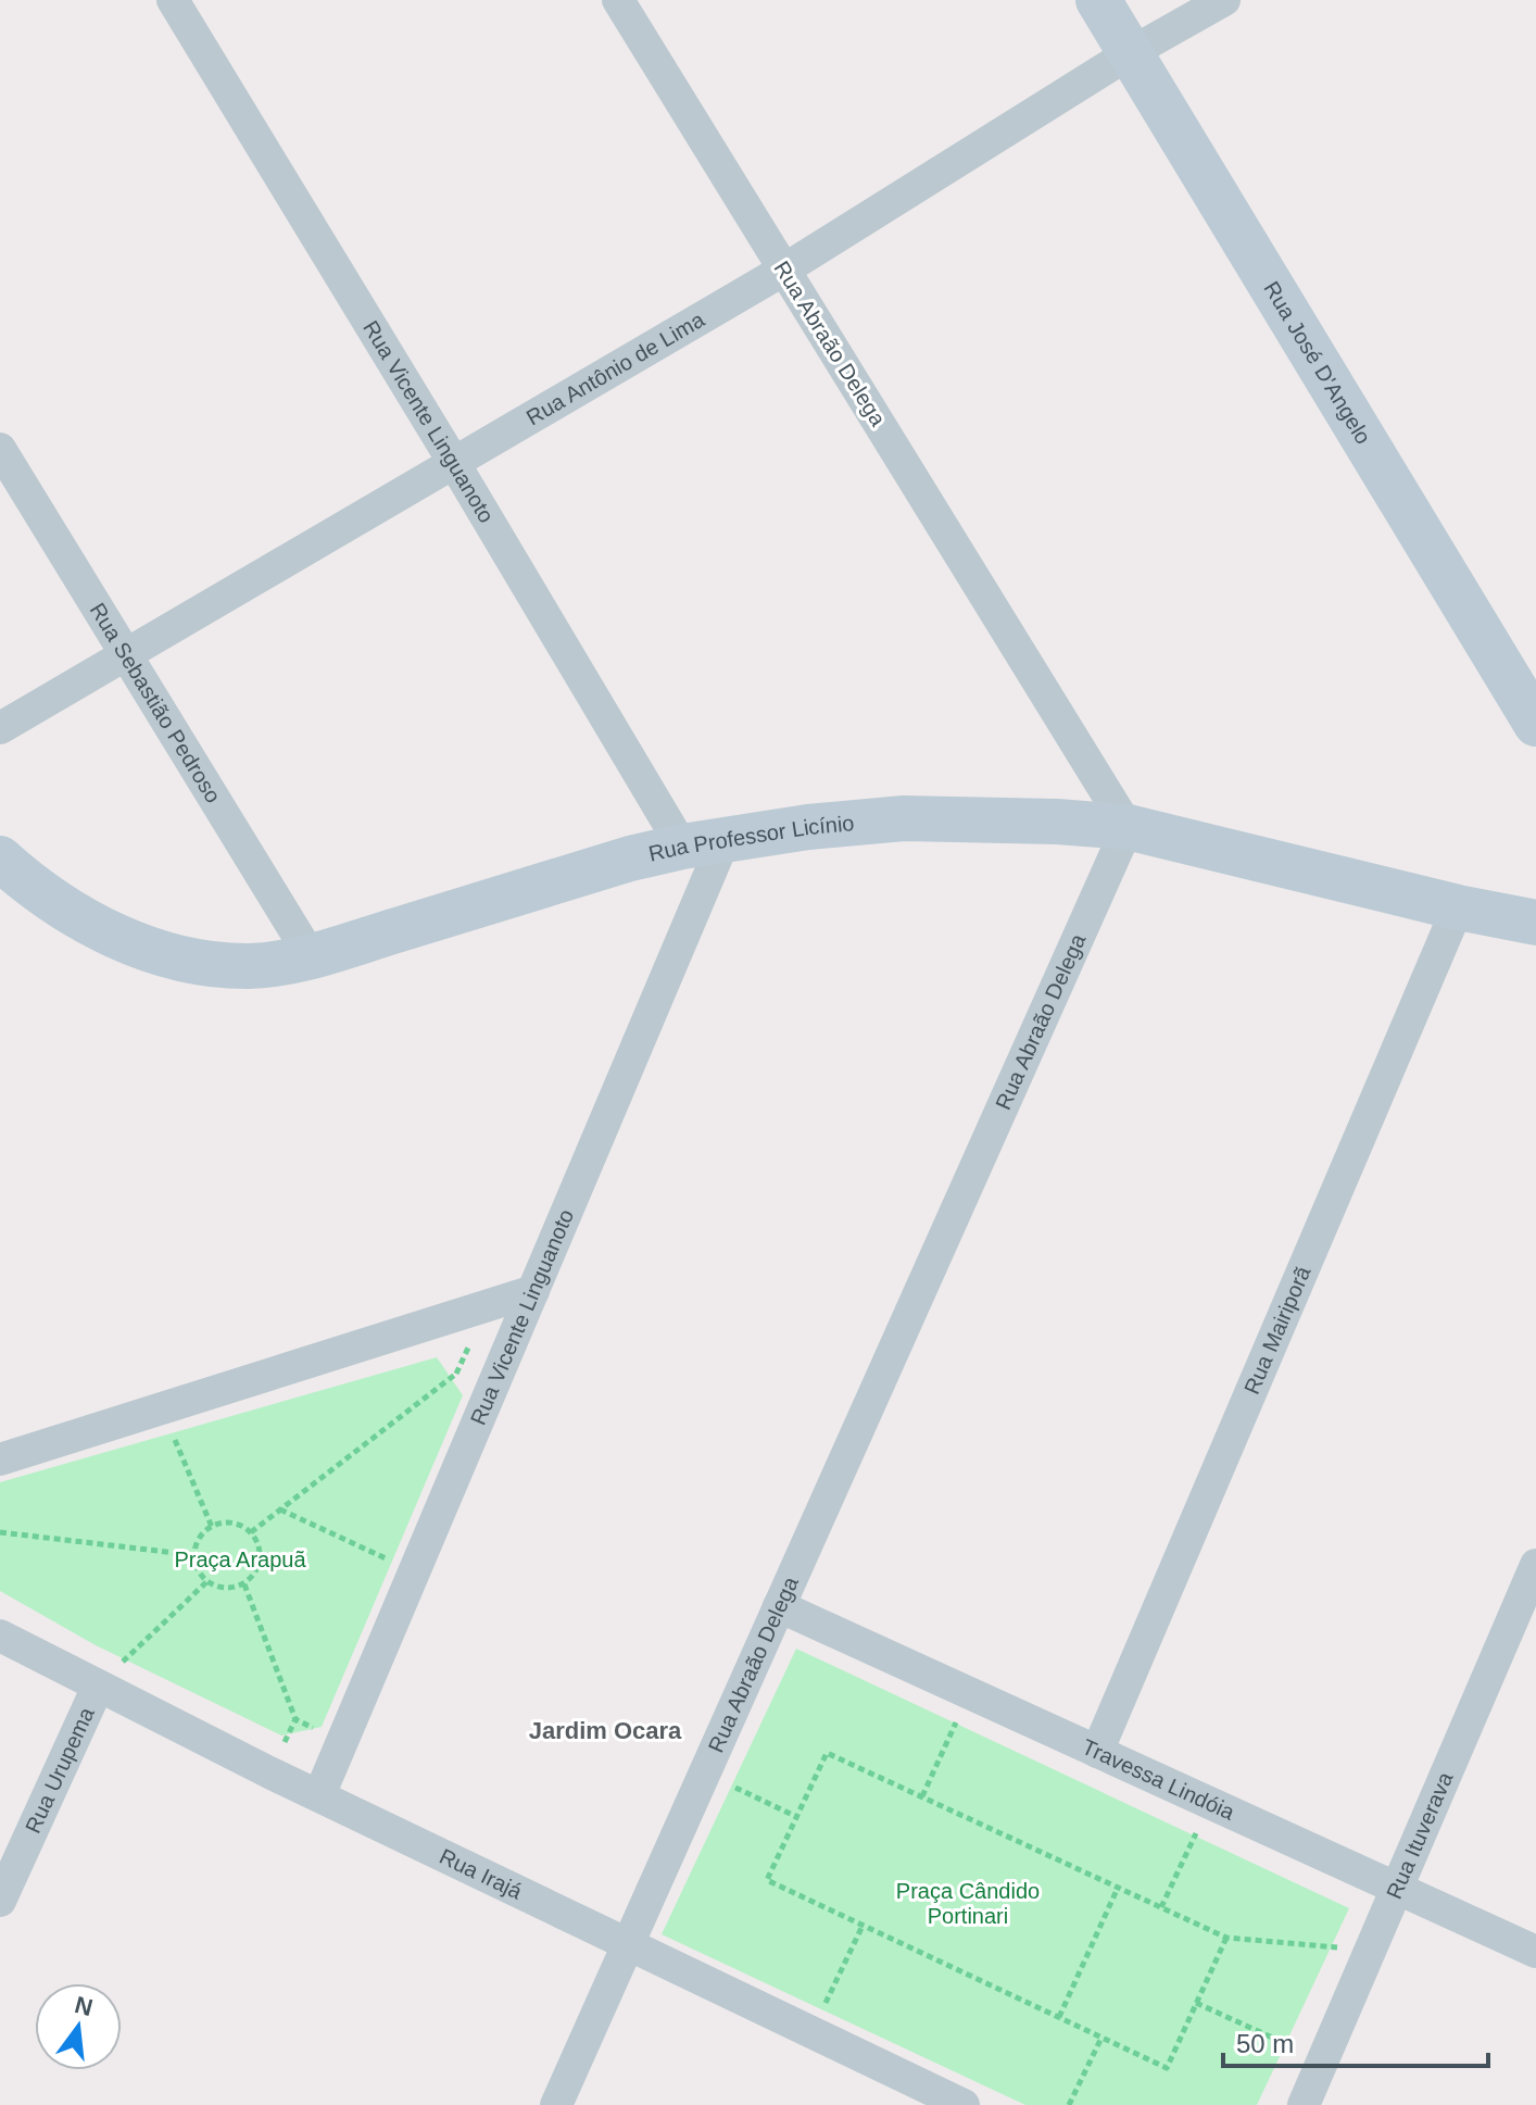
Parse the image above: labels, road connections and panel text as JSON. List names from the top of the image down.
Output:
{
  "streets": {
    "street": [
      "Rua Abraão Delega",
      "Rua José D'Angelo",
      "Rua Antônio de Lima",
      "Rua Vicente Linguanoto",
      "Rua Sebastião Pedroso",
      "Rua Professor Licínio",
      "Rua Mairiporã",
      "Rua Urupema",
      "Travessa Lindóia",
      "Rua Ituverava",
      "Rua Irajá"
    ]
  },
  "crossings": [
    ["Rua Abraão Delega", "Rua Antônio de Lima"],
    ["Rua Abraão Delega", "Rua Professor Licínio"],
    ["Rua Abraão Delega", "Travessa Lindóia"],
    ["Rua Abraão Delega", "Rua Irajá"],
    ["Rua José D'Angelo", "Rua Antônio de Lima"],
    ["Rua Antônio de Lima", "Rua Vicente Linguanoto"],
    ["Rua Antônio de Lima", "Rua Sebastião Pedroso"],
    ["Rua Vicente Linguanoto", "Rua Professor Licínio"],
    ["Rua Vicente Linguanoto", "Rua Irajá"],
    ["Rua Sebastião Pedroso", "Rua Professor Licínio"],
    ["Rua Professor Licínio", "Rua Mairiporã"],
    ["Rua Mairiporã", "Travessa Lindóia"],
    ["Rua Urupema", "Rua Irajá"],
    ["Travessa Lindóia", "Rua Ituverava"]
  ],
  "districts": ["Jardim Ocara"],
  "parks": ["Praça Arapuã", "Praça Cândido Portinari"],
  "scale_bar": "50 m",
  "north": "top"
}
